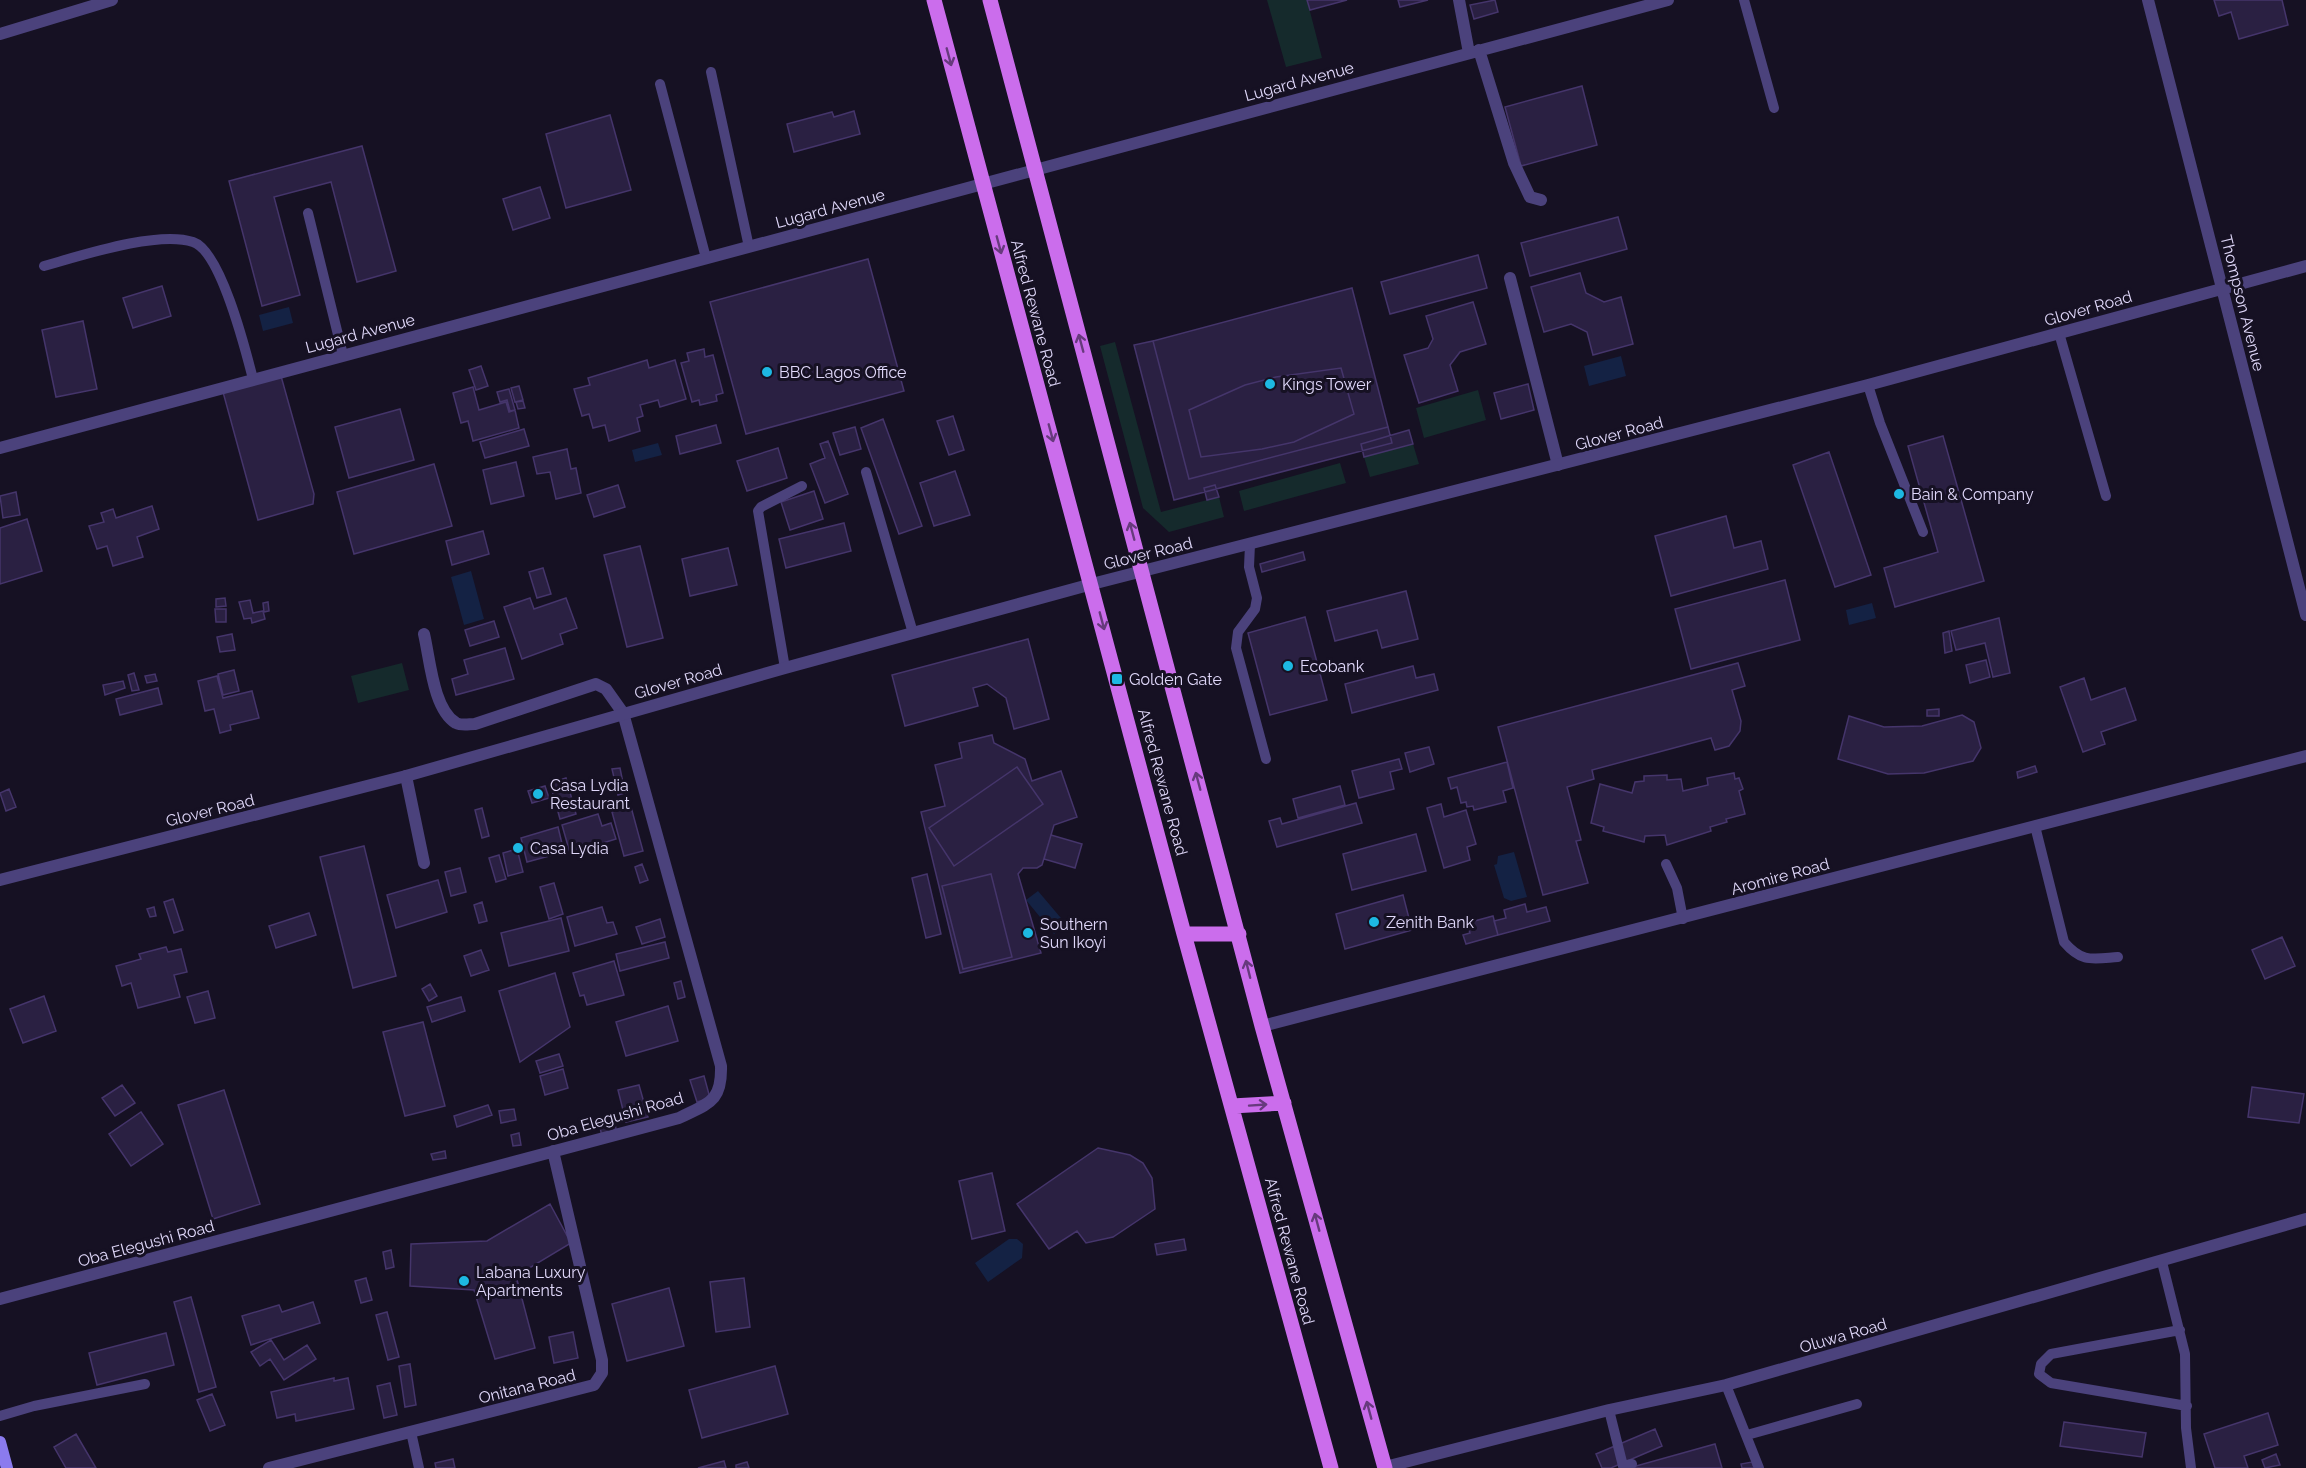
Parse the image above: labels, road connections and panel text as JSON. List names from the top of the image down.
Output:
{
  "streets": {
    "main road": ["Alfred Rewane Road"],
    "street": [
      "Lugard Avenue",
      "Thompson Avenue",
      "Glover Road",
      "Aromire Road",
      "Oba Elegushi Road",
      "Oluwa Road",
      "Onitana Road"
    ]
  },
  "crossings": [
    ["Lugard Avenue", "Alfred Rewane Road"],
    ["Thompson Avenue", "Glover Road"],
    ["Glover Road", "Alfred Rewane Road"],
    ["Glover Road", "Oba Elegushi Road"],
    ["Alfred Rewane Road", "Aromire Road"],
    ["Alfred Rewane Road", "Oluwa Road"],
    ["Oba Elegushi Road", "Onitana Road"]
  ],
  "places": {
    "other": [
      "BBC Lagos Office",
      "Kings Tower",
      "Bain & Company",
      "Ecobank",
      "Casa Lydia Restaurant",
      "Casa Lydia",
      "Zenith Bank",
      "Southern Sun Ikoyi",
      "Labana Luxury Apartments"
    ],
    "transit": ["Golden Gate"]
  }
}
